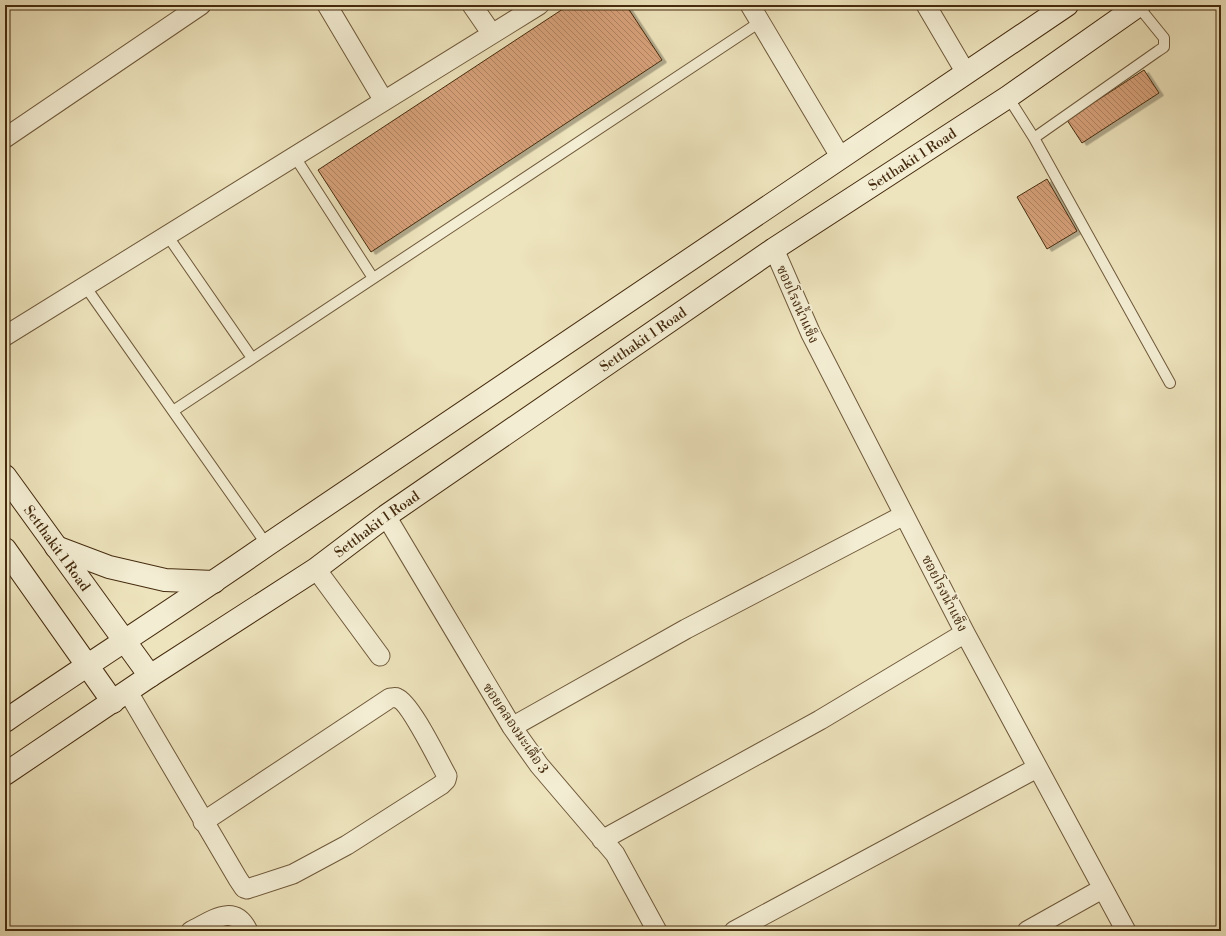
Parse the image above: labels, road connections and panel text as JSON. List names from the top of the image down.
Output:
{
  "streets": {
    "main road": ["Setthakit 1 Road"],
    "street": ["ซอยโรงน้ำแข็ง", "ซอยคลองมะเดื่อ 3"]
  },
  "crossings": [
    ["Setthakit 1 Road", "ซอยโรงน้ำแข็ง"],
    ["Setthakit 1 Road", "ซอยคลองมะเดื่อ 3"]
  ]
}
